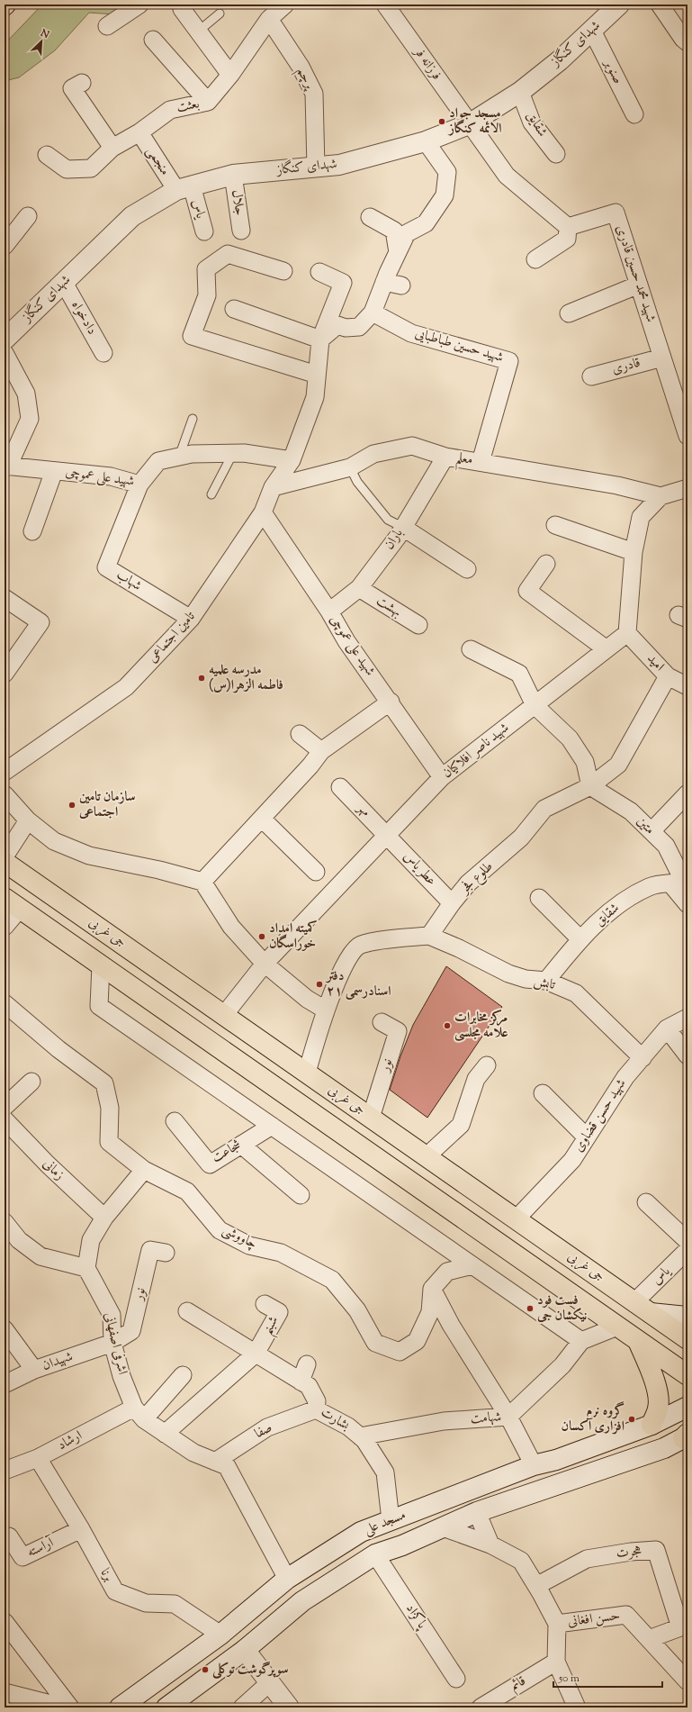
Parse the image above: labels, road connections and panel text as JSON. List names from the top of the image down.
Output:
{
  "streets": {
    "main road": ["شهدای کنگاز", "جی غربی", "مسجد علی"],
    "street": [
      "فرزانه فر",
      "صنوبر",
      "پرچم",
      "بعثت",
      "شقایق",
      "منجمی",
      "جلال",
      "یاس",
      "شهید محمد حسین قادری",
      "دادخواه",
      "شهید حسین طباطبایی",
      "قادری",
      "معلم",
      "شهید علی عموچی",
      "باران",
      "شهاب",
      "بهشت",
      "تامین اجتماعی",
      "امید",
      "شهید ناصر افلاکیان",
      "مهر",
      "متین",
      "عطر یاس",
      "طلوع فجر",
      "تابش",
      "نور",
      "شهید حسن قضاوی",
      "شجاعت",
      "زمانی",
      "چاووشی",
      "شبنم",
      "اشرفی اصفهانی",
      "شهیدان",
      "شهامت",
      "بشارت",
      "صفا",
      "ارشاد",
      "آراسته",
      "هجرت",
      "برنا",
      "پاکزاد",
      "حسن افغانی",
      "قائم"
    ]
  },
  "crossings": [
    ["شهدای کنگاز", "فرزانه فر"],
    ["شهدای کنگاز", "صنوبر"],
    ["شهدای کنگاز", "پرچم"],
    ["شهدای کنگاز", "شقایق"],
    ["شهدای کنگاز", "منجمی"],
    ["شهدای کنگاز", "جلال"],
    ["شهدای کنگاز", "یاس"],
    ["شهدای کنگاز", "دادخواه"],
    ["پرچم", "بعثت"],
    ["بعثت", "منجمی"],
    ["شقایق", "متین"],
    ["شقایق", "تابش"],
    ["منجمی", "یاس"],
    ["یاس", "جی غربی"],
    ["شهید محمد حسین قادری", "قادری"],
    ["شهید حسین طباطبایی", "معلم"],
    ["معلم", "باران"],
    ["معلم", "تامین اجتماعی"],
    ["شهید علی عموچی", "باران"],
    ["شهید علی عموچی", "شهاب"],
    ["شهید علی عموچی", "تامین اجتماعی"],
    ["شهید علی عموچی", "شهید ناصر افلاکیان"],
    ["باران", "بهشت"],
    ["شهاب", "تامین اجتماعی"],
    ["امید", "شهید ناصر افلاکیان"],
    ["امید", "طلوع فجر"],
    ["شهید ناصر افلاکیان", "مهر"],
    ["شهید ناصر افلاکیان", "عطر یاس"],
    ["شهید ناصر افلاکیان", "جی غربی"],
    ["مهر", "عطر یاس"],
    ["متین", "طلوع فجر"],
    ["عطر یاس", "طلوع فجر"],
    ["طلوع فجر", "تابش"],
    ["جی غربی", "نور"],
    ["جی غربی", "شهید حسن قضاوی"],
    ["تابش", "شهید حسن قضاوی"],
    ["نور", "اشرفی اصفهانی"],
    ["نور", "شهیدان"],
    ["شبنم", "بشارت"],
    ["اشرفی اصفهانی", "شهیدان"],
    ["اشرفی اصفهانی", "ارشاد"],
    ["شهامت", "بشارت"],
    ["بشارت", "صفا"],
    ["بشارت", "مسجد علی"],
    ["ارشاد", "برنا"],
    ["مسجد علی", "برنا"],
    ["مسجد علی", "پاکزاد"],
    ["آراسته", "برنا"],
    ["هجرت", "حسن افغانی"]
  ],
  "places": [
    "مسجد جواد الائمه کنگاز",
    "مدرسه علمیه فاطمه الزهرا(س)",
    "سازمان تامین اجتماعی",
    "کمیته امداد خوراسگان",
    "دفتر اسنادرسمی ۲۱",
    "مرکز مخابرات علامه مجلسی",
    "فست فود نیکشان جی",
    "گروه نرم افزاری آکسان",
    "سوپرگوشت توکلی"
  ],
  "scale_bar": "50 m",
  "north": "top right"
}
